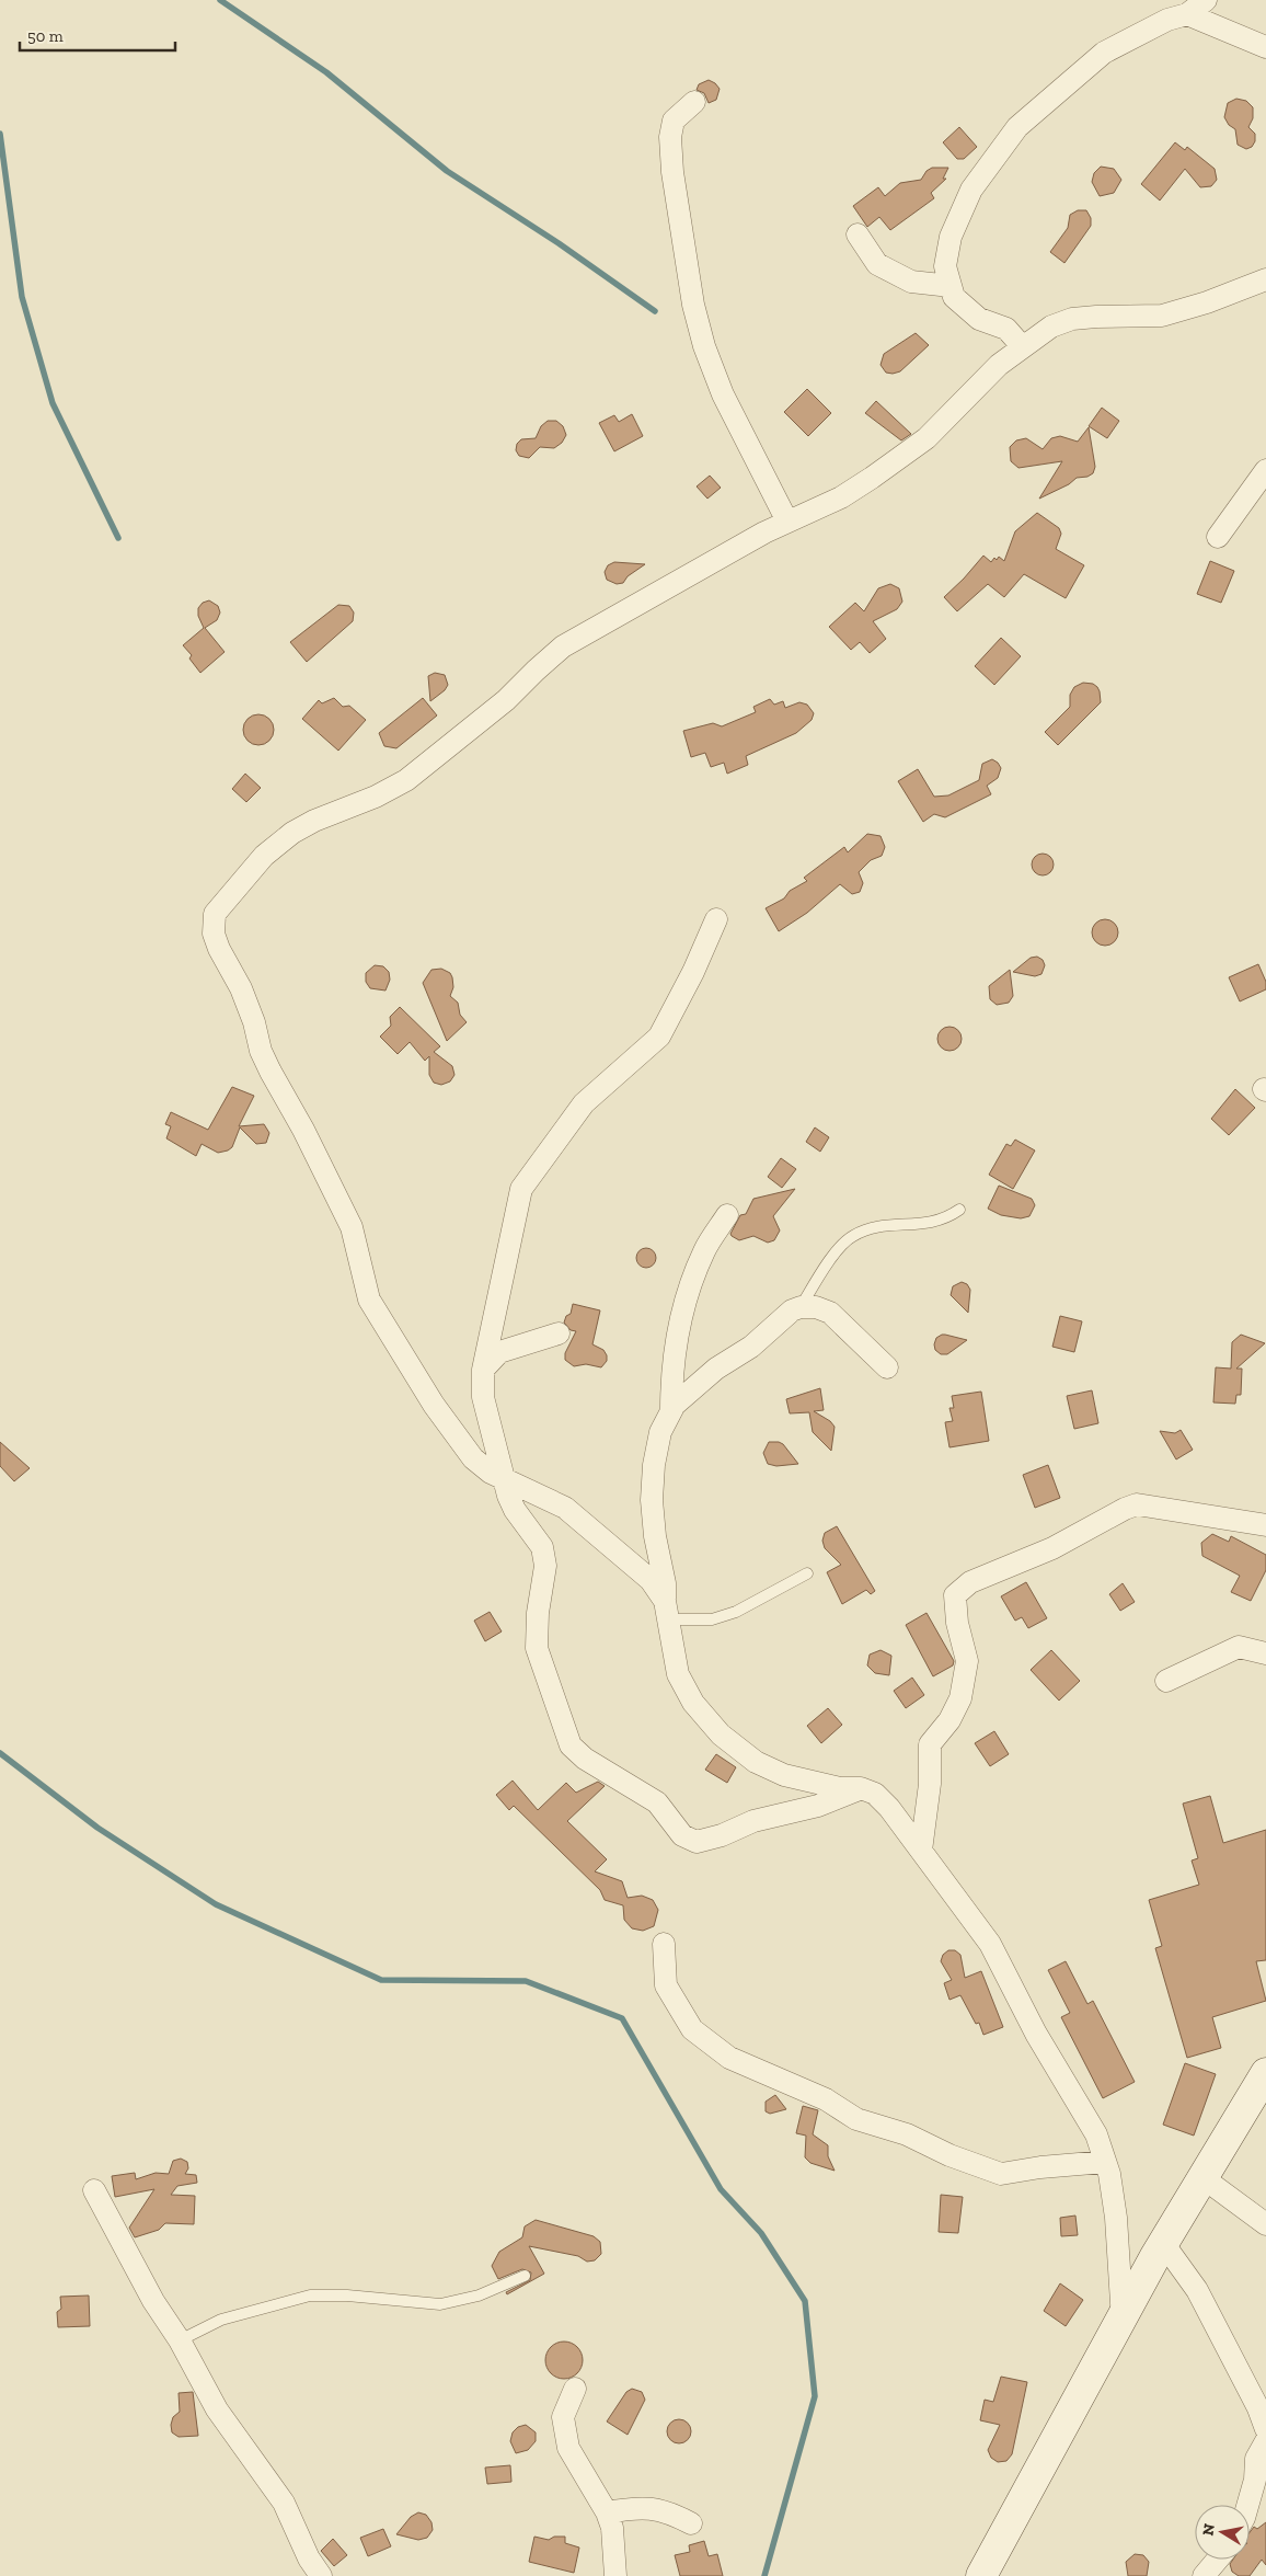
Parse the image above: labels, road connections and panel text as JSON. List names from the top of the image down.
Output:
{
  "scale_bar": "50 m",
  "north": "left"
}
